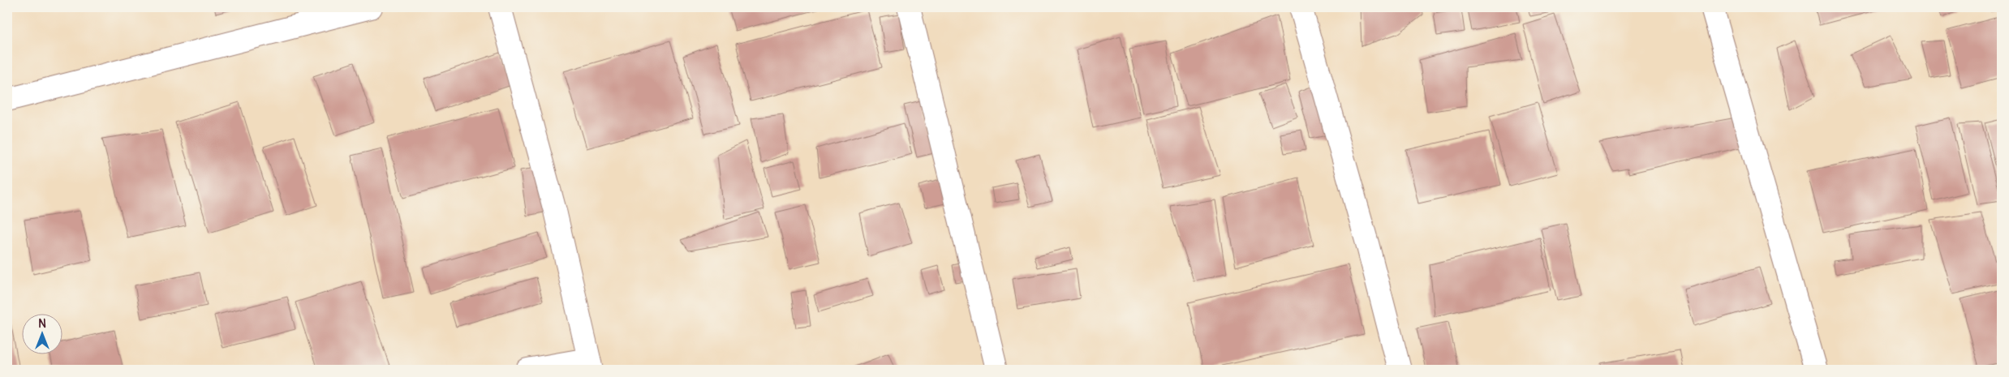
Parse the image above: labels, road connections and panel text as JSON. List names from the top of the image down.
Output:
{
  "north": "top"
}
